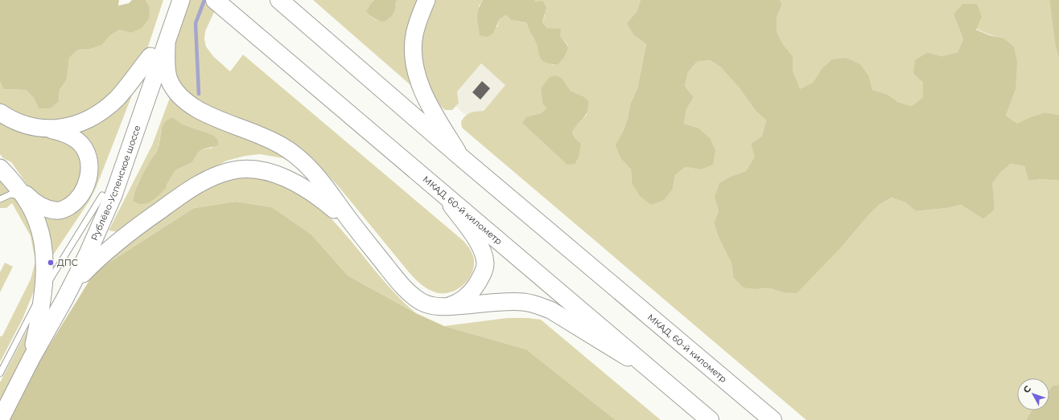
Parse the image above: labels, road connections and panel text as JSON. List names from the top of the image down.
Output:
{
  "streets": {
    "highway": ["МКАД, 60-й километр"],
    "main road": ["Рублёво-Успенское шоссе"]
  },
  "places": ["ДПС"],
  "north": "top left"
}
